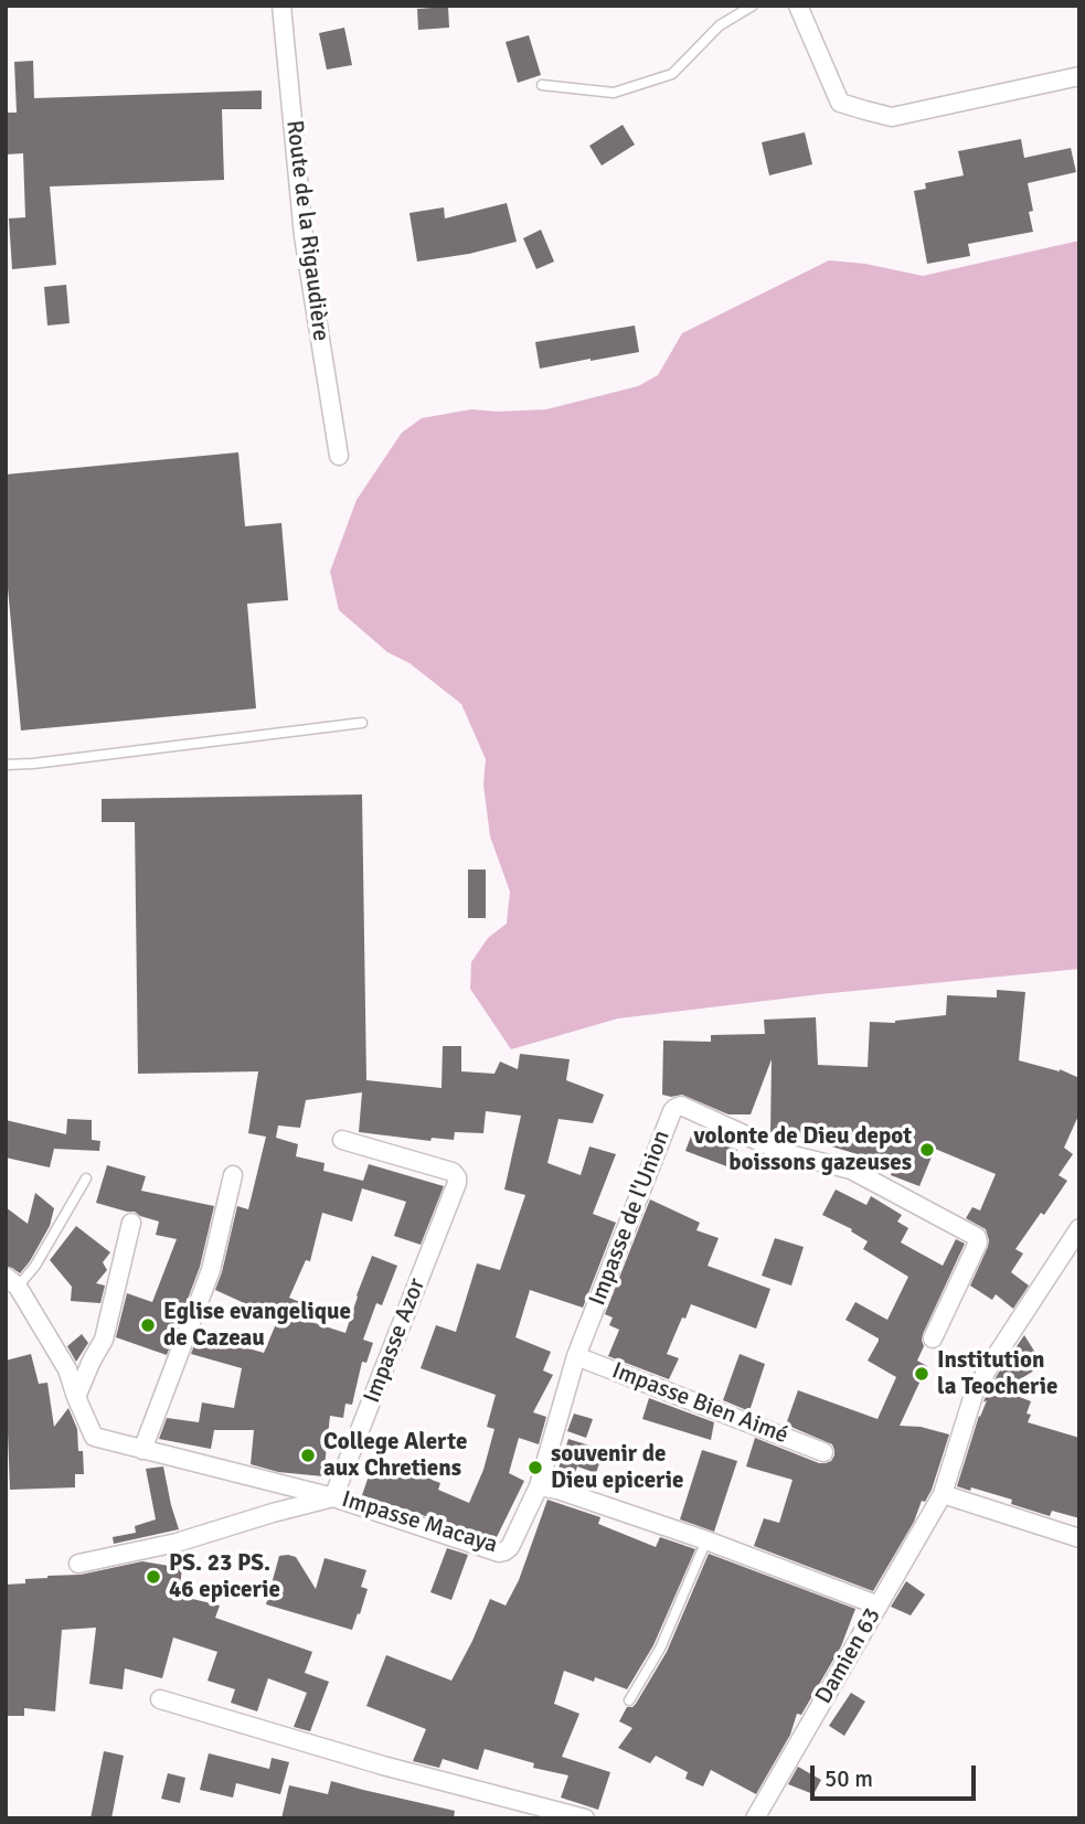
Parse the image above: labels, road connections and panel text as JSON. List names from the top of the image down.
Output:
{
  "streets": {
    "street": [
      "Route de la Rigaudière",
      "Impasse de l'Union",
      "Impasse Azor",
      "Impasse Bien Aimé",
      "Impasse Macaya",
      "Damien 63"
    ]
  },
  "crossings": [
    ["Impasse de l'Union", "Impasse Bien Aimé"],
    ["Impasse de l'Union", "Impasse Macaya"],
    ["Impasse Azor", "Impasse Macaya"]
  ],
  "places": [
    "volonte de Dieu depot boissons gazeuses",
    "Eglise evangelique de Cazeau",
    "Institution la Teocherie",
    "College Alerte aux Chretiens",
    "souvenir de Dieu epicerie",
    "PS. 23 PS. 46 epicerie"
  ],
  "scale_bar": "50 m"
}
